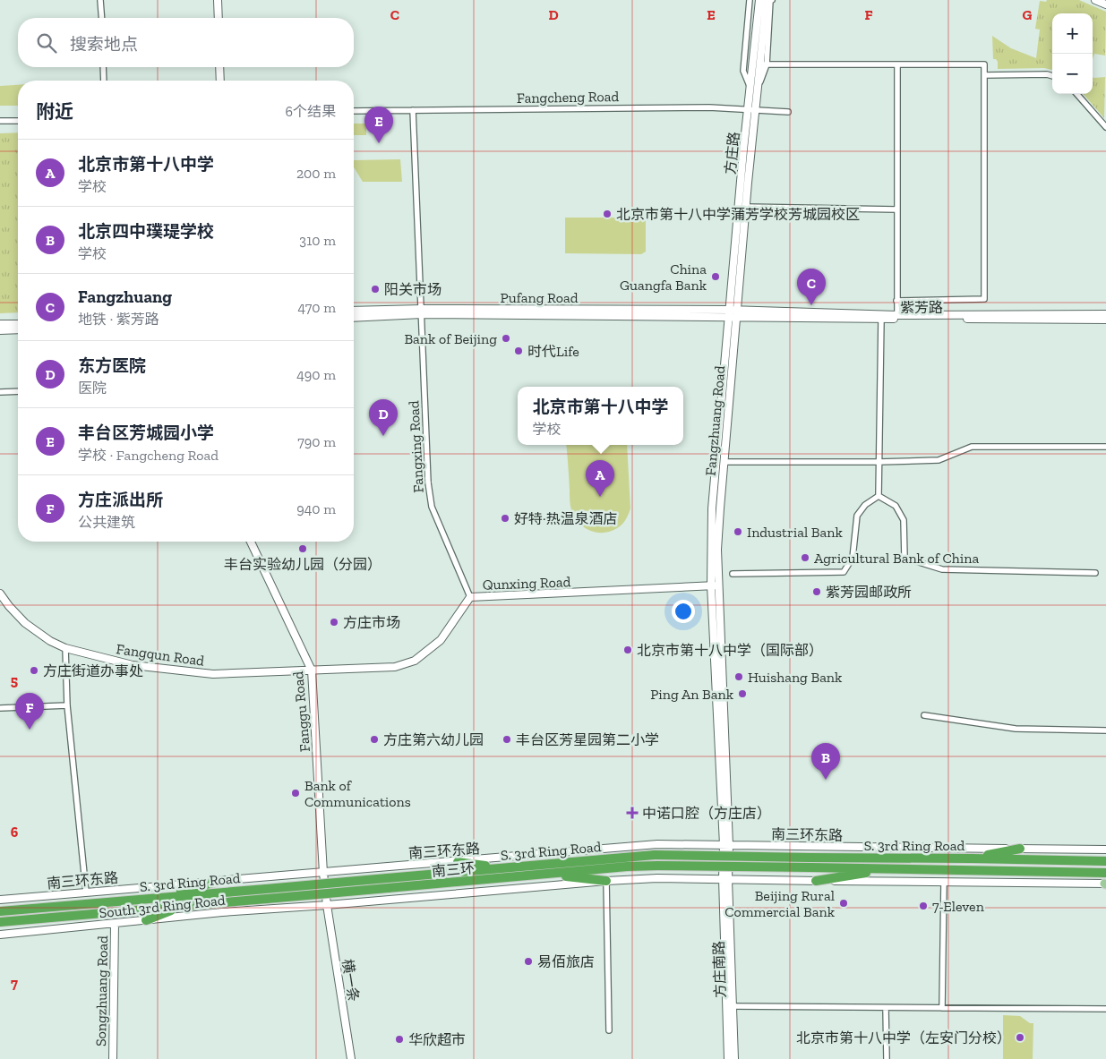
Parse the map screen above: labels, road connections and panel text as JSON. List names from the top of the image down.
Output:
{
  "streets": {
    "highway": ["S. 3rd Ring Road", "南三环"],
    "street": [
      "Fangcheng Road",
      "方庄路",
      "Pufang Road",
      "紫芳路",
      "Fangzhuang Road",
      "Fangxing Road",
      "Qunxing Road",
      "Fangqun Road",
      "Fanggu Road",
      "南三环东路",
      "South 3rd Ring Road",
      "方庄南路",
      "横一条",
      "Songzhuang Road"
    ]
  },
  "crossings": [
    ["Fangcheng Road", "方庄路"],
    ["Fangcheng Road", "Fangzhuang Road"],
    ["Fangcheng Road", "Fangxing Road"],
    ["方庄路", "Pufang Road"],
    ["方庄路", "紫芳路"],
    ["方庄路", "Fangzhuang Road"],
    ["Pufang Road", "紫芳路"],
    ["Pufang Road", "Fangzhuang Road"],
    ["Pufang Road", "Fangxing Road"],
    ["紫芳路", "Fangzhuang Road"],
    ["Fangzhuang Road", "Qunxing Road"],
    ["Fangzhuang Road", "南三环东路"],
    ["Fangzhuang Road", "方庄南路"],
    ["Fangxing Road", "Qunxing Road"],
    ["Qunxing Road", "Fangqun Road"],
    ["Qunxing Road", "Fanggu Road"],
    ["Fangqun Road", "Fanggu Road"],
    ["Fanggu Road", "南三环东路"],
    ["Fanggu Road", "South 3rd Ring Road"],
    ["Fanggu Road", "横一条"],
    ["S. 3rd Ring Road", "南三环"],
    ["South 3rd Ring Road", "横一条"],
    ["South 3rd Ring Road", "Songzhuang Road"]
  ],
  "places": {
    "other": [
      "北京市第十八中学蒲芳学校芳城园校区",
      "China Guangfa Bank",
      "阳关市场",
      "Bank of Beijing",
      "时代Life",
      "好特·热温泉酒店",
      "Industrial Bank",
      "丰台实验幼儿园（分园）",
      "Agricultural Bank of China",
      "紫芳园邮政所",
      "方庄市场",
      "北京市第十八中学（国际部）",
      "方庄街道办事处",
      "Huishang Bank",
      "Ping An Bank",
      "方庄第六幼儿园",
      "丰台区芳星园第二小学",
      "Bank of Communications",
      "Beijing Rural Commercial Bank",
      "7-Eleven",
      "易佰旅店",
      "北京市第十八中学（左安门分校）",
      "华欣超市"
    ],
    "health": ["中诺口腔（方庄店）"]
  },
  "page": {
    "map_buttons": ["+", "−"],
    "search": "搜索地点",
    "heading": ["附近", "6个结果"],
    "pins": [
      "E",
      "C",
      "D",
      "A",
      "F",
      "B"
    ],
    "list": [
      {
        "mark": "A",
        "name": "北京市第十八中学",
        "note": "学校",
        "value": "200 m"
      },
      {
        "mark": "B",
        "name": "北京四中璞瑅学校",
        "note": "学校",
        "value": "310 m"
      },
      {
        "mark": "C",
        "name": "Fangzhuang",
        "note": "地铁 · 紫芳路",
        "value": "470 m"
      },
      {
        "mark": "D",
        "name": "东方医院",
        "note": "医院",
        "value": "490 m"
      },
      {
        "mark": "E",
        "name": "丰台区芳城园小学",
        "note": "学校 · Fangcheng Road",
        "value": "790 m"
      },
      {
        "mark": "F",
        "name": "方庄派出所",
        "note": "公共建筑",
        "value": "940 m"
      }
    ],
    "popup": ["北京市第十八中学", "学校"]
  },
  "grid": {
    "columns": [
      "C",
      "D",
      "E",
      "F",
      "G"
    ],
    "rows": ["5", "6", "7"]
  }
}
